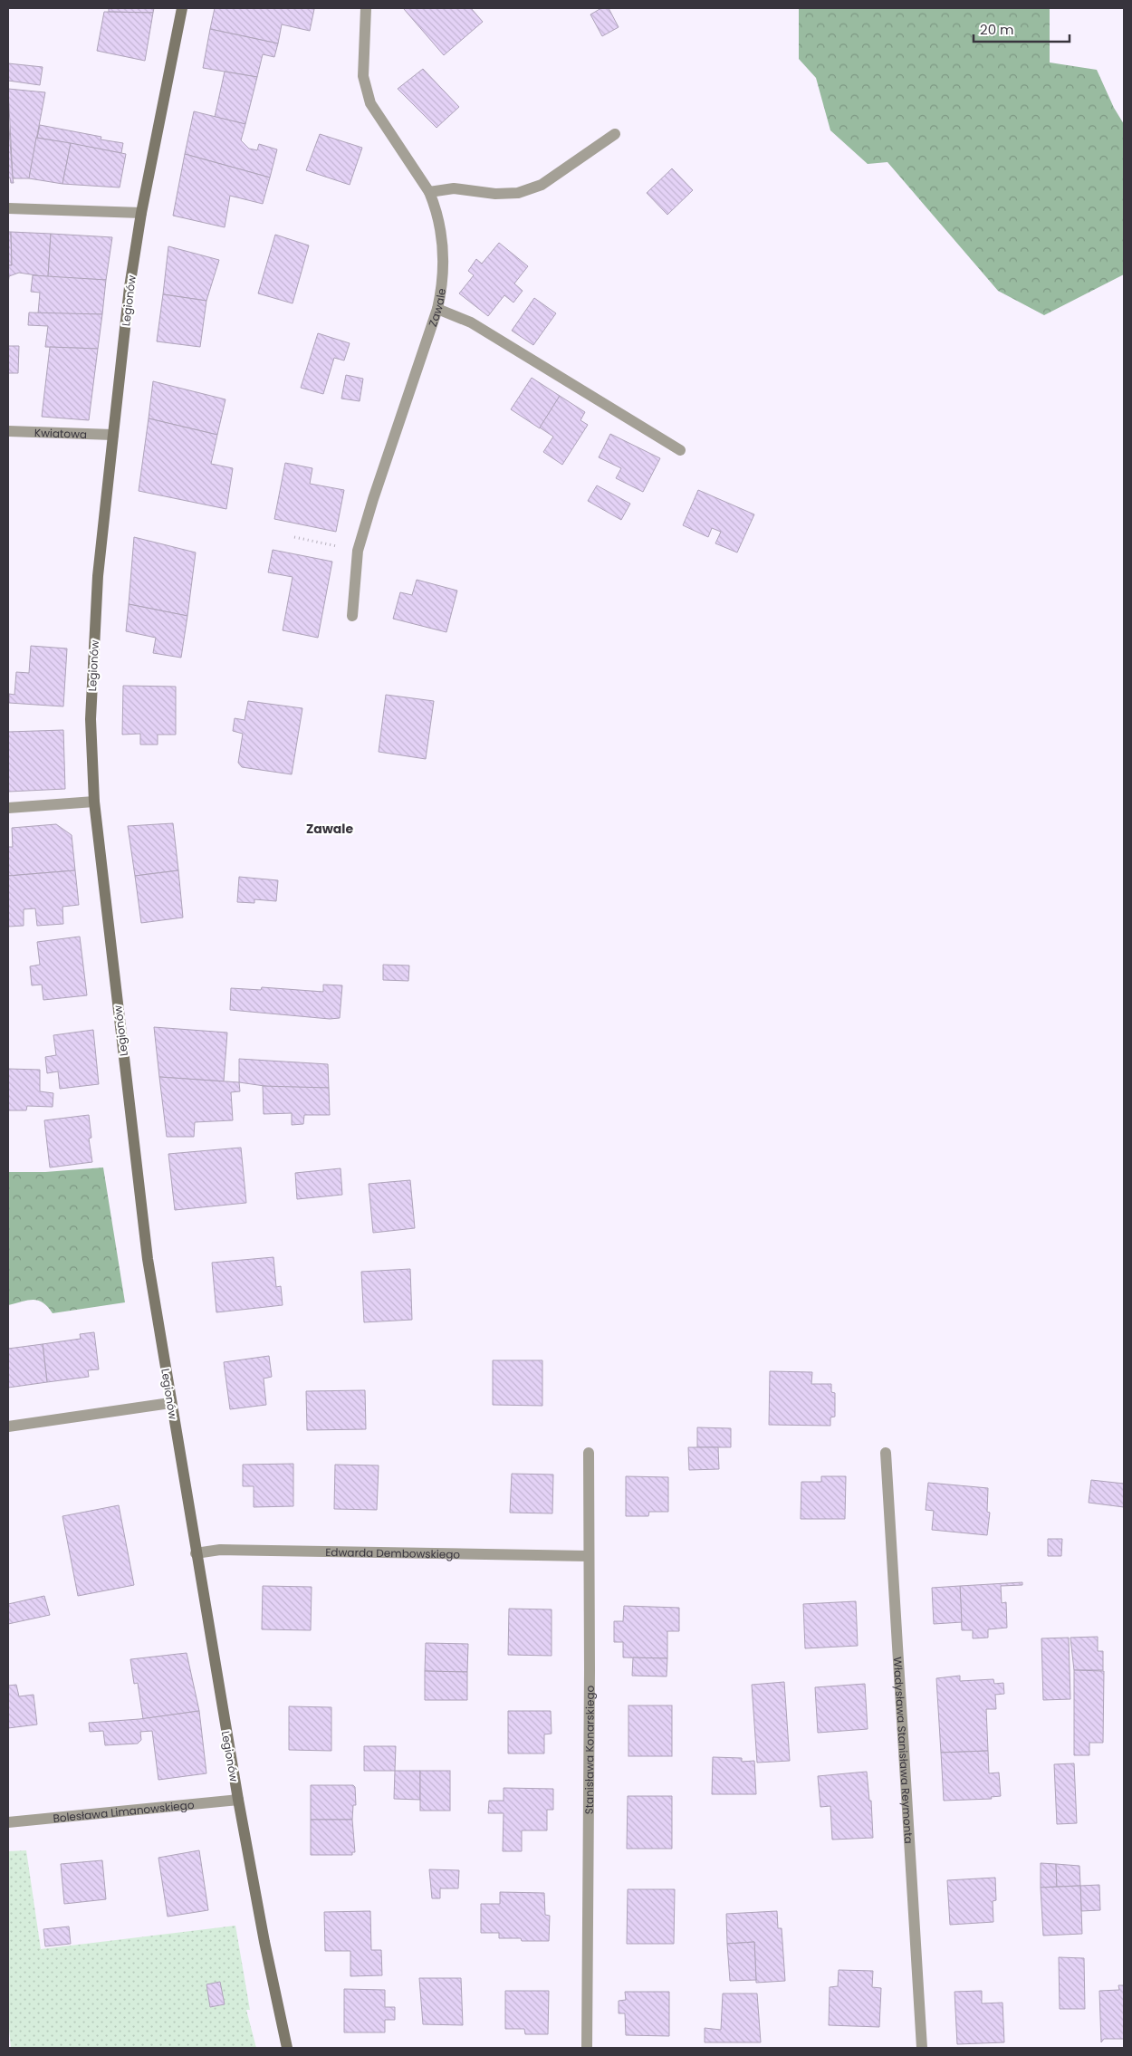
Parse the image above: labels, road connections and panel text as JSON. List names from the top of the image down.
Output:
{
  "streets": {
    "street": [
      "Legionów",
      "Zawale",
      "Kwiatowa",
      "Edwarda Dembowskiego",
      "Stanisława Konarskiego",
      "Władysława Stanisława Reymonta",
      "Bolesława Limanowskiego"
    ]
  },
  "crossings": [
    ["Legionów", "Kwiatowa"],
    ["Legionów", "Edwarda Dembowskiego"],
    ["Legionów", "Bolesława Limanowskiego"],
    ["Edwarda Dembowskiego", "Stanisława Konarskiego"]
  ],
  "districts": ["Zawale"],
  "scale_bar": "20 m"
}
